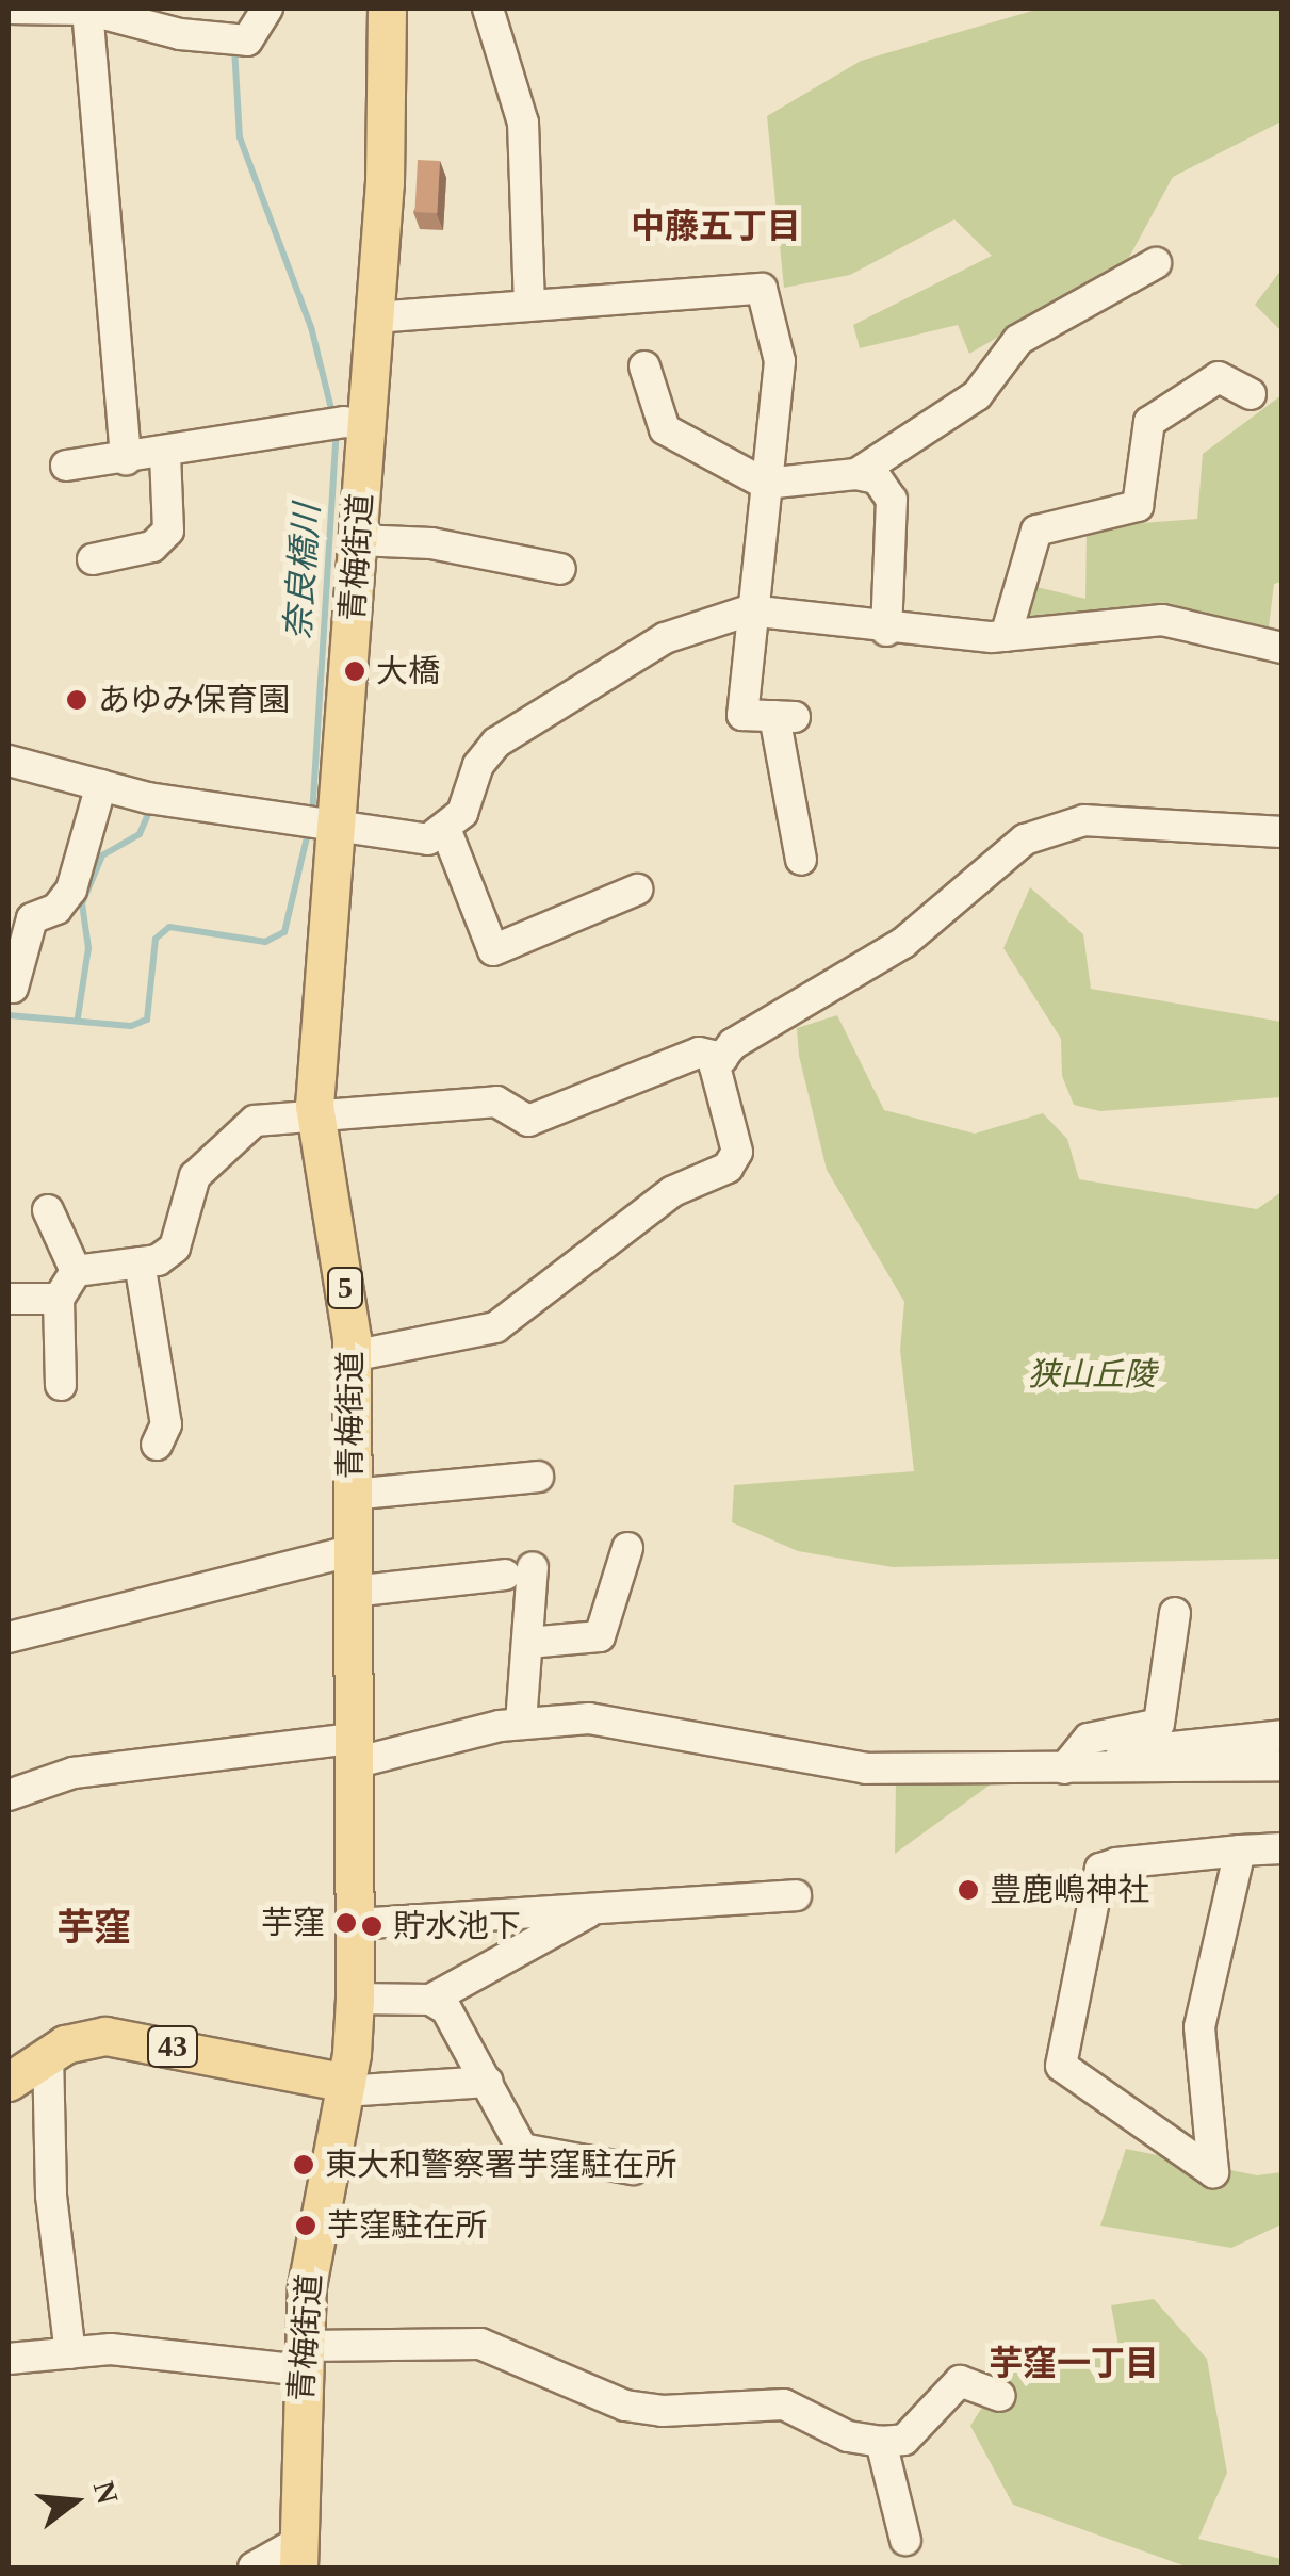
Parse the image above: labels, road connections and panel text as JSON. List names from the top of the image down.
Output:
{
  "streets": {
    "main road": ["青梅街道", "5", "43"]
  },
  "crossings": [
    ["青梅街道", "43"]
  ],
  "districts": ["中藤五丁目", "芋窪", "芋窪一丁目"],
  "water": ["奈良橋川"],
  "parks": ["狭山丘陵"],
  "places": [
    "大橋",
    "あゆみ保育園",
    "豊鹿嶋神社",
    "芋窪",
    "貯水池下",
    "東大和警察署芋窪駐在所",
    "芋窪駐在所"
  ],
  "north": "right"
}
